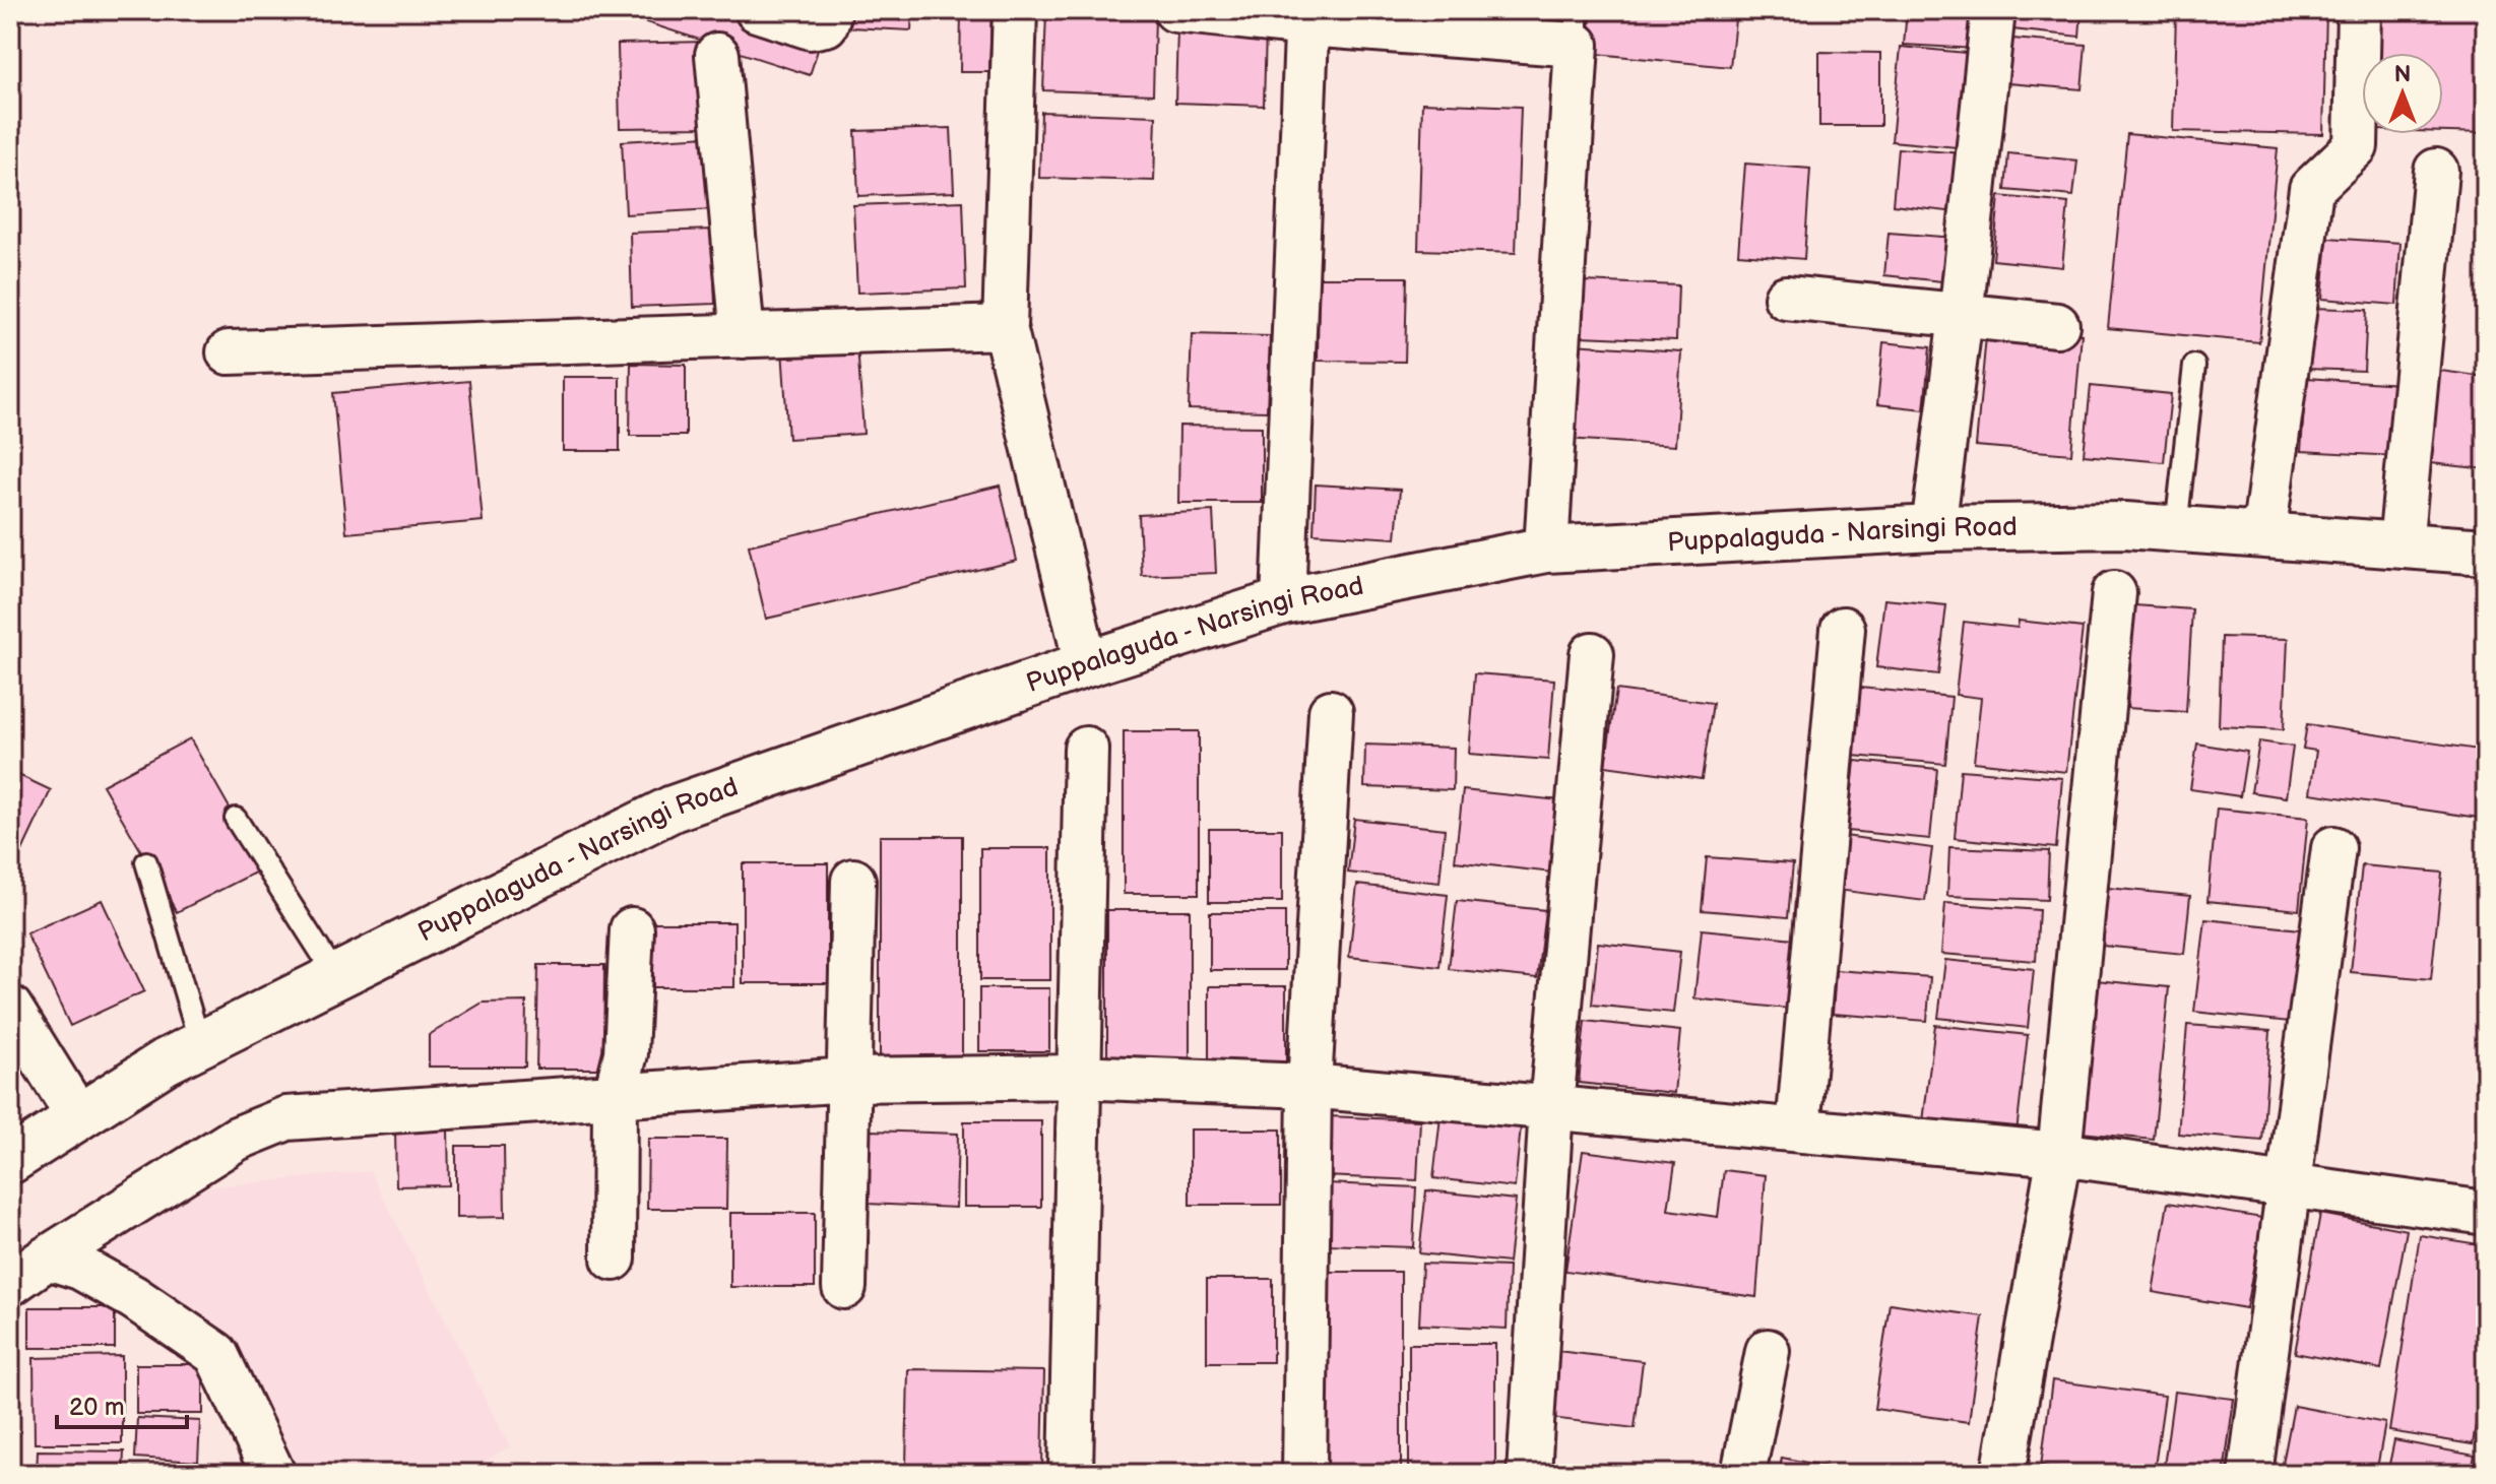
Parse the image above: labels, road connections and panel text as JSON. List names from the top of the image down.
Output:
{
  "streets": {
    "street": ["Puppalaguda - Narsingi Road"]
  },
  "scale_bar": "20 m",
  "north": "top"
}
